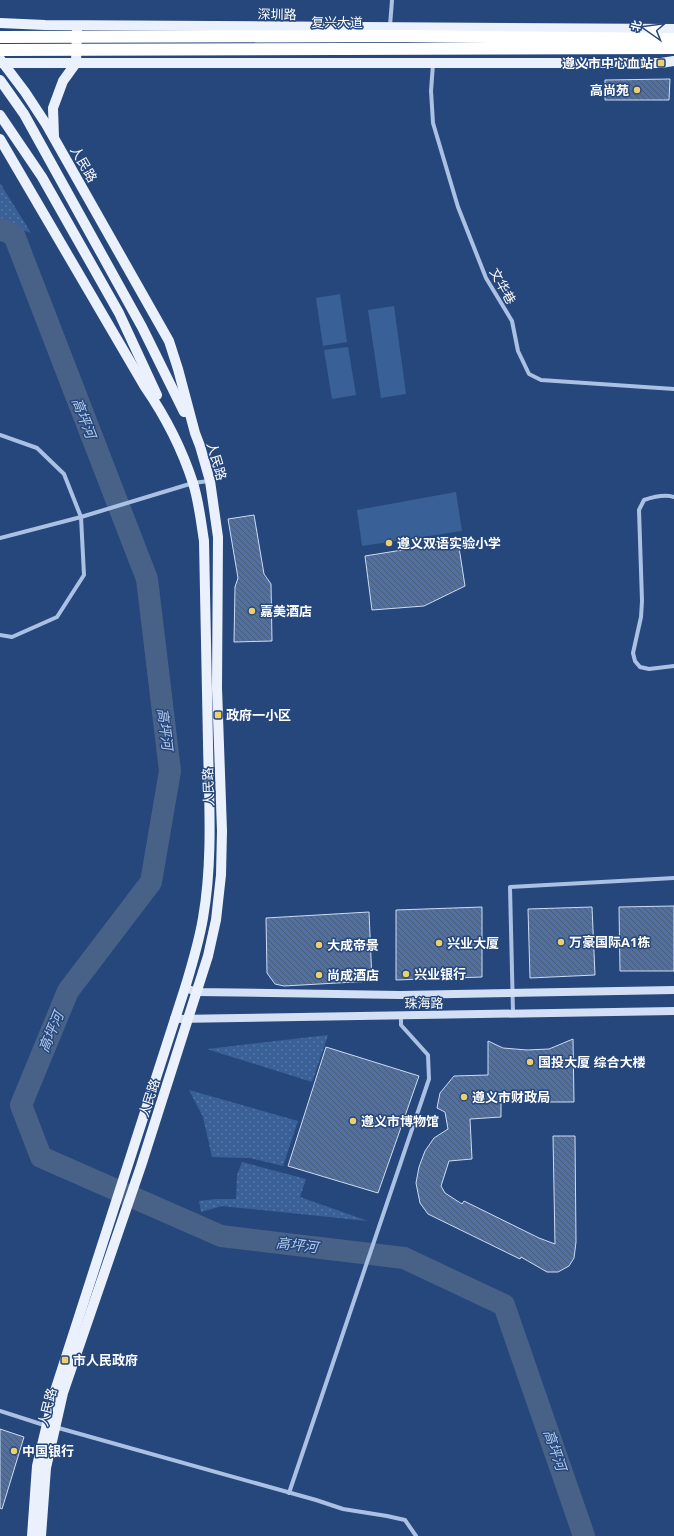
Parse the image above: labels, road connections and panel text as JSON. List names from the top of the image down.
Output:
{
  "streets": {
    "highway": ["复兴大道"],
    "main road": ["深圳路", "人民路"],
    "street": ["文华巷", "珠海路"]
  },
  "crossings": [
    ["人民路", "珠海路"]
  ],
  "water": ["高坪河"],
  "places": {
    "transit": ["遵义市中心血站", "政府一小区", "市人民政府"],
    "other": [
      "高尚苑",
      "遵义双语实验小学",
      "嘉美酒店",
      "万豪国际A1栋",
      "兴业大厦",
      "大成帝景",
      "兴业银行",
      "尚成酒店",
      "国投大厦 综合大楼",
      "遵义市财政局",
      "遵义市博物馆",
      "中国银行"
    ]
  },
  "north": "left"
}
